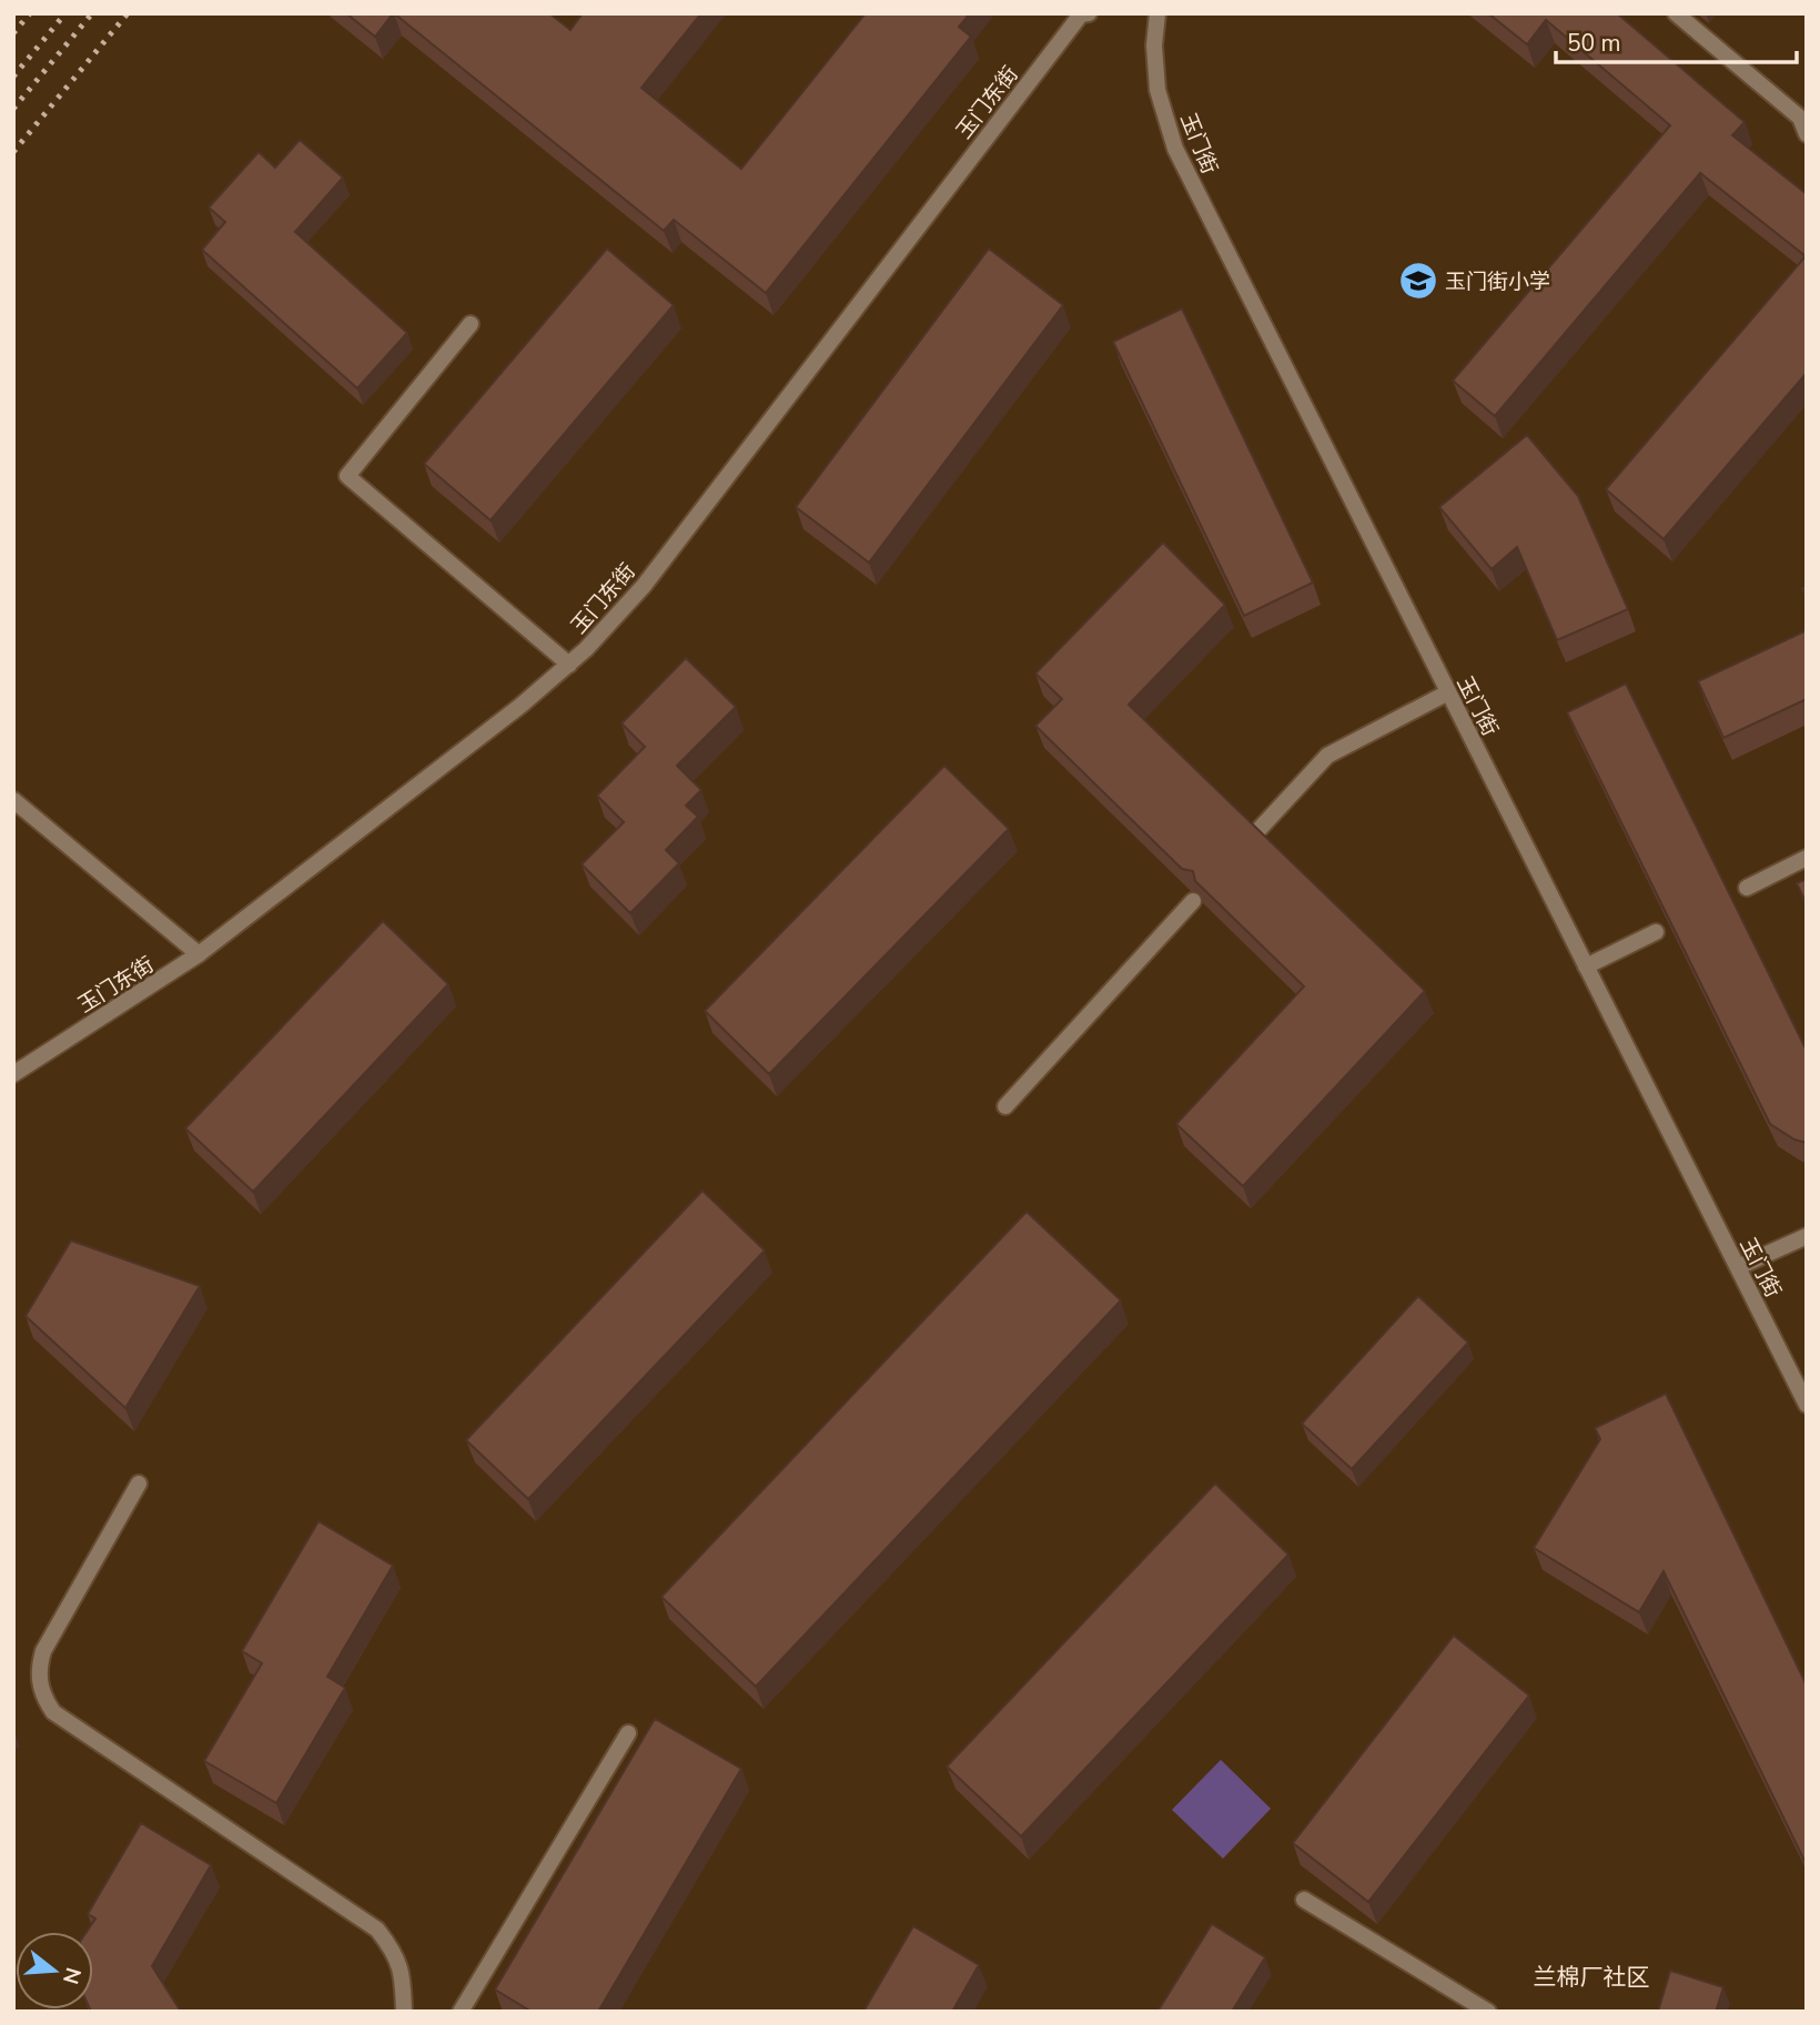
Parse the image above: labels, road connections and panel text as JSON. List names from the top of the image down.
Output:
{
  "streets": {
    "street": ["玉门东街", "玉门街"]
  },
  "districts": ["兰棉厂社区"],
  "places": {
    "school or university": ["玉门街小学"]
  },
  "scale_bar": "50 m",
  "north": "right"
}
